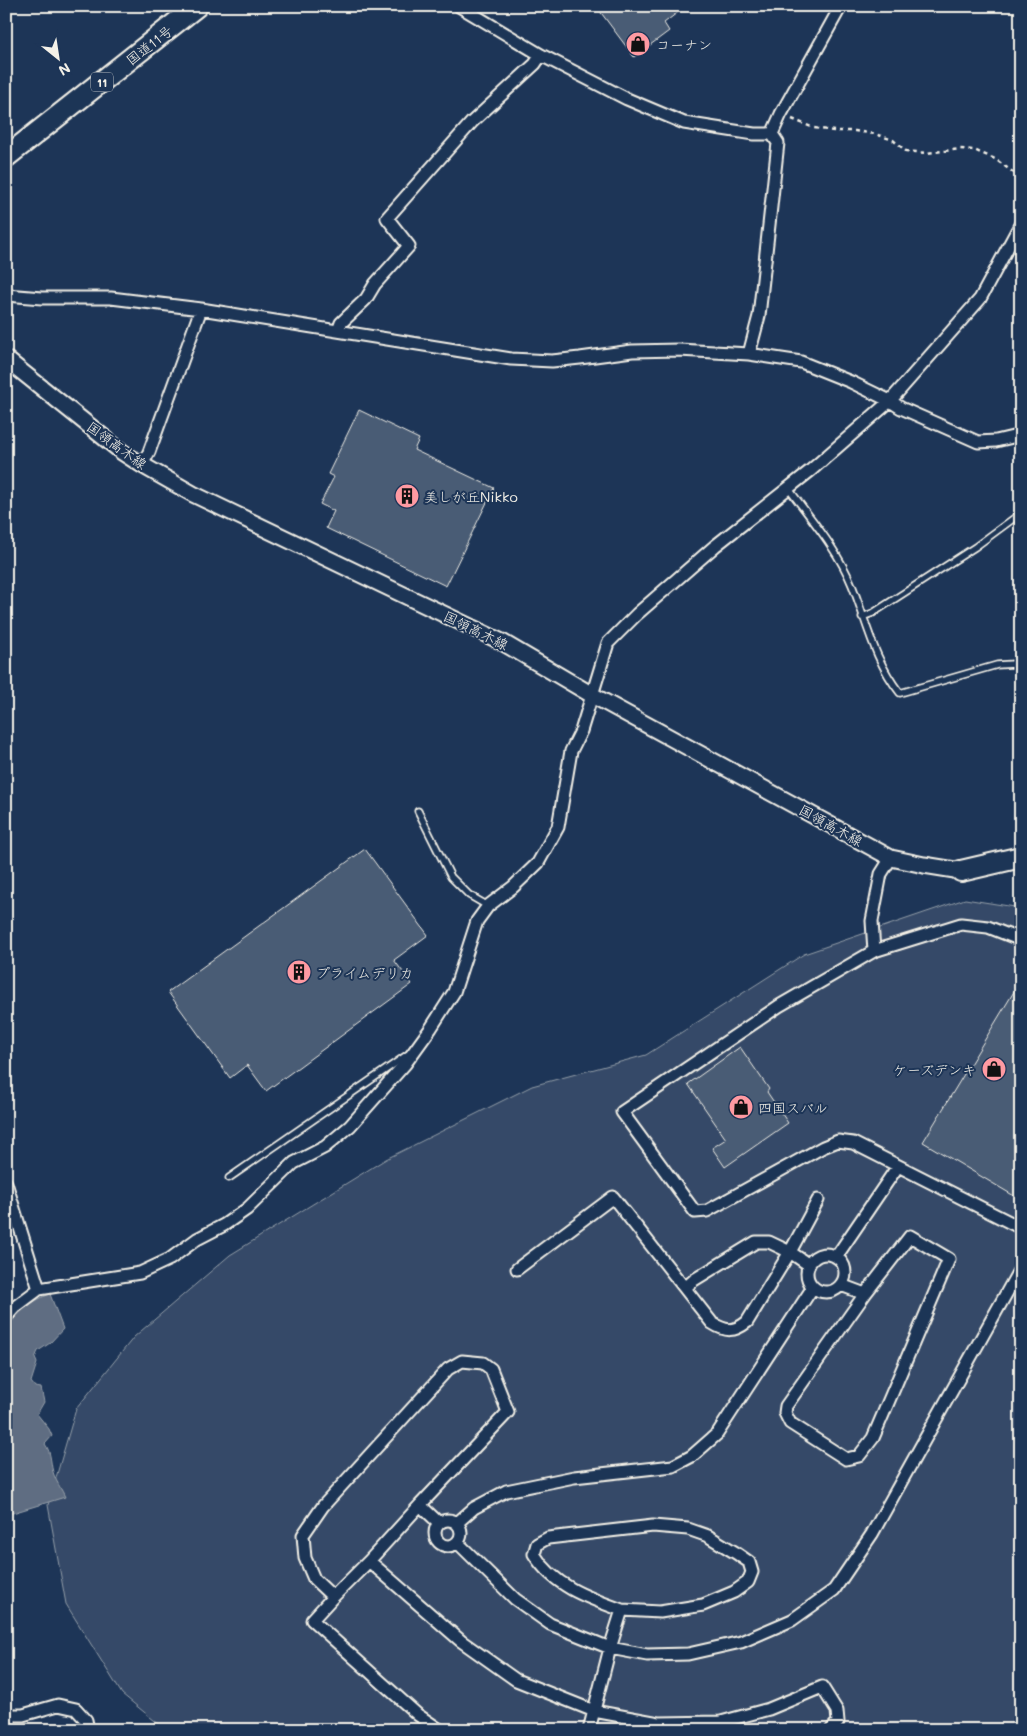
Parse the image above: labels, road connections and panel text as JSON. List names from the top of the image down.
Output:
{
  "streets": {
    "highway": ["国道11号", "11"],
    "main road": ["国領高木線"]
  },
  "places": {
    "shop": ["コーナン", "ケーズデンキ", "四国スバル"],
    "building": ["美しが丘Nikko", "プライムデリカ"]
  },
  "north": "bottom right"
}
